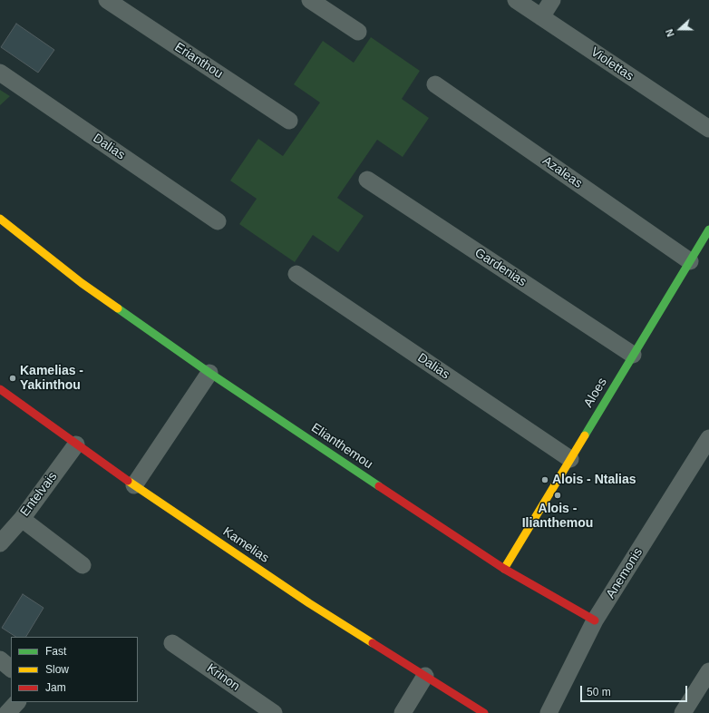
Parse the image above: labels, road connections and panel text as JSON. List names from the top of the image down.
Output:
{
  "streets": {
    "street": [
      "Erianthou",
      "Violettas",
      "Dalias",
      "Azaleas",
      "Gardenias",
      "Aloes",
      "Elianthemou",
      "Entelvais",
      "Kamelias",
      "Anemonis",
      "Krinon"
    ]
  },
  "crossings": [
    ["Dalias", "Aloes"],
    ["Azaleas", "Aloes"],
    ["Gardenias", "Aloes"],
    ["Aloes", "Elianthemou"],
    ["Elianthemou", "Anemonis"],
    ["Entelvais", "Kamelias"]
  ],
  "places": ["Kamelias - Yakinthou", "Alois - Ntalias", "Alois - Ilianthemou"],
  "legend": ["Fast", "Slow", "Jam"],
  "scale_bar": "50 m",
  "north": "left"
}
